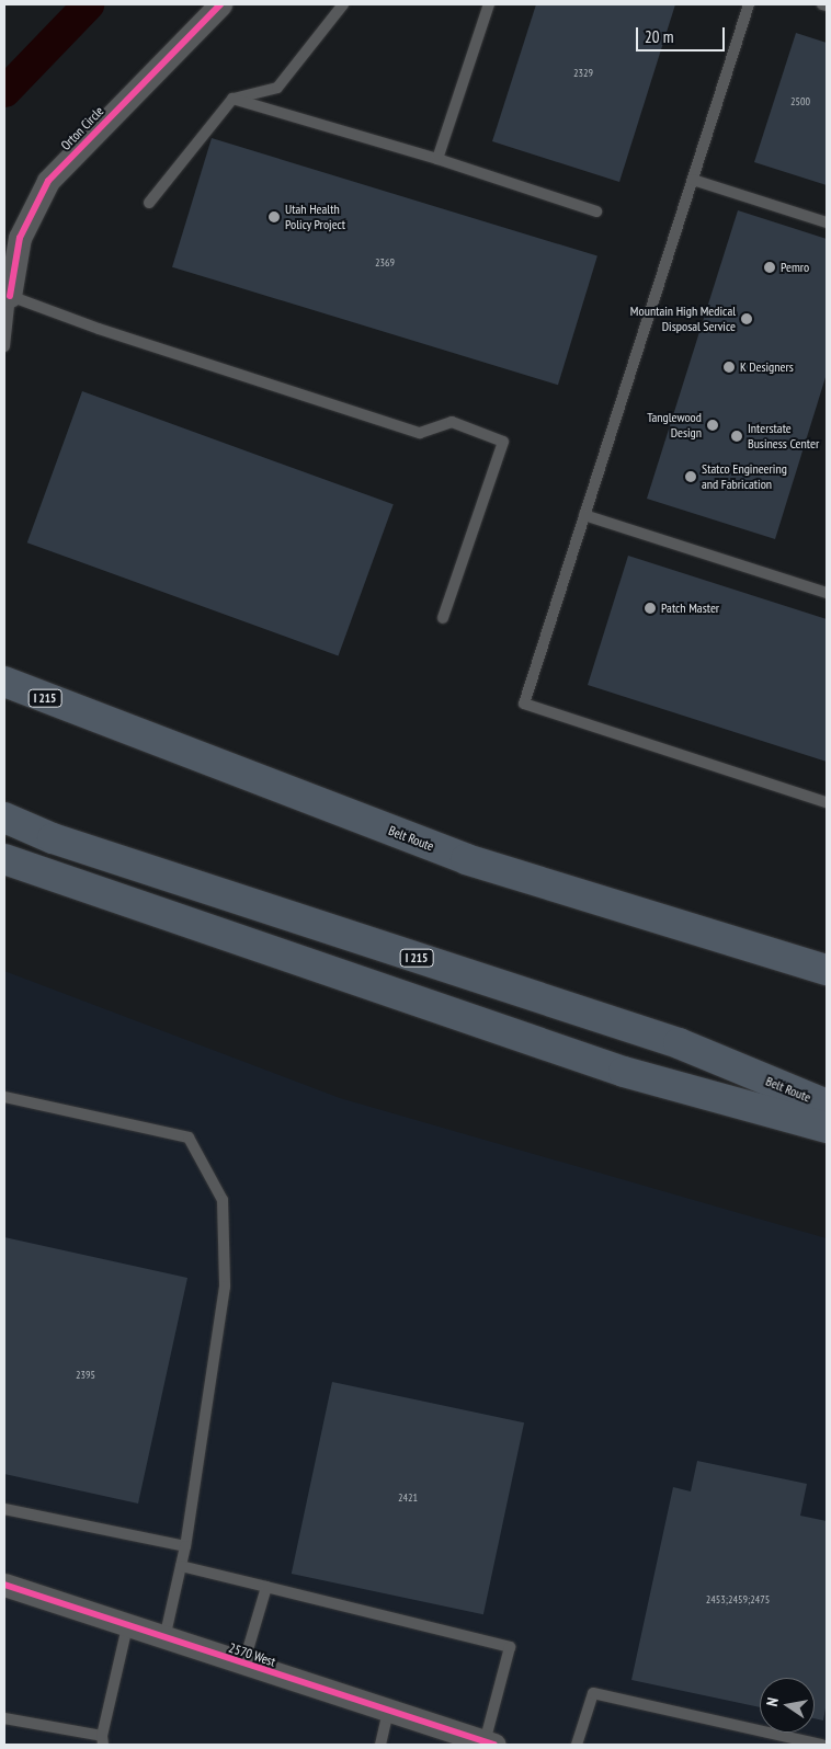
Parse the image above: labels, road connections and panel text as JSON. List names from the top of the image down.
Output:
{
  "streets": {
    "highway": ["I 215", "Belt Route"],
    "street": ["Orton Circle", "2570 West"]
  },
  "places": [
    "Utah Health Policy Project",
    "Pemro",
    "Mountain High Medical Disposal Service",
    "K Designers",
    "Tanglewood Design",
    "Interstate Business Center",
    "Statco Engineering and Fabrication",
    "Patch Master"
  ],
  "house_numbers": [
    "2329",
    "2500",
    "2369",
    "2395",
    "2421",
    "2453;2459;2475"
  ],
  "scale_bar": "20 m",
  "north": "left"
}
